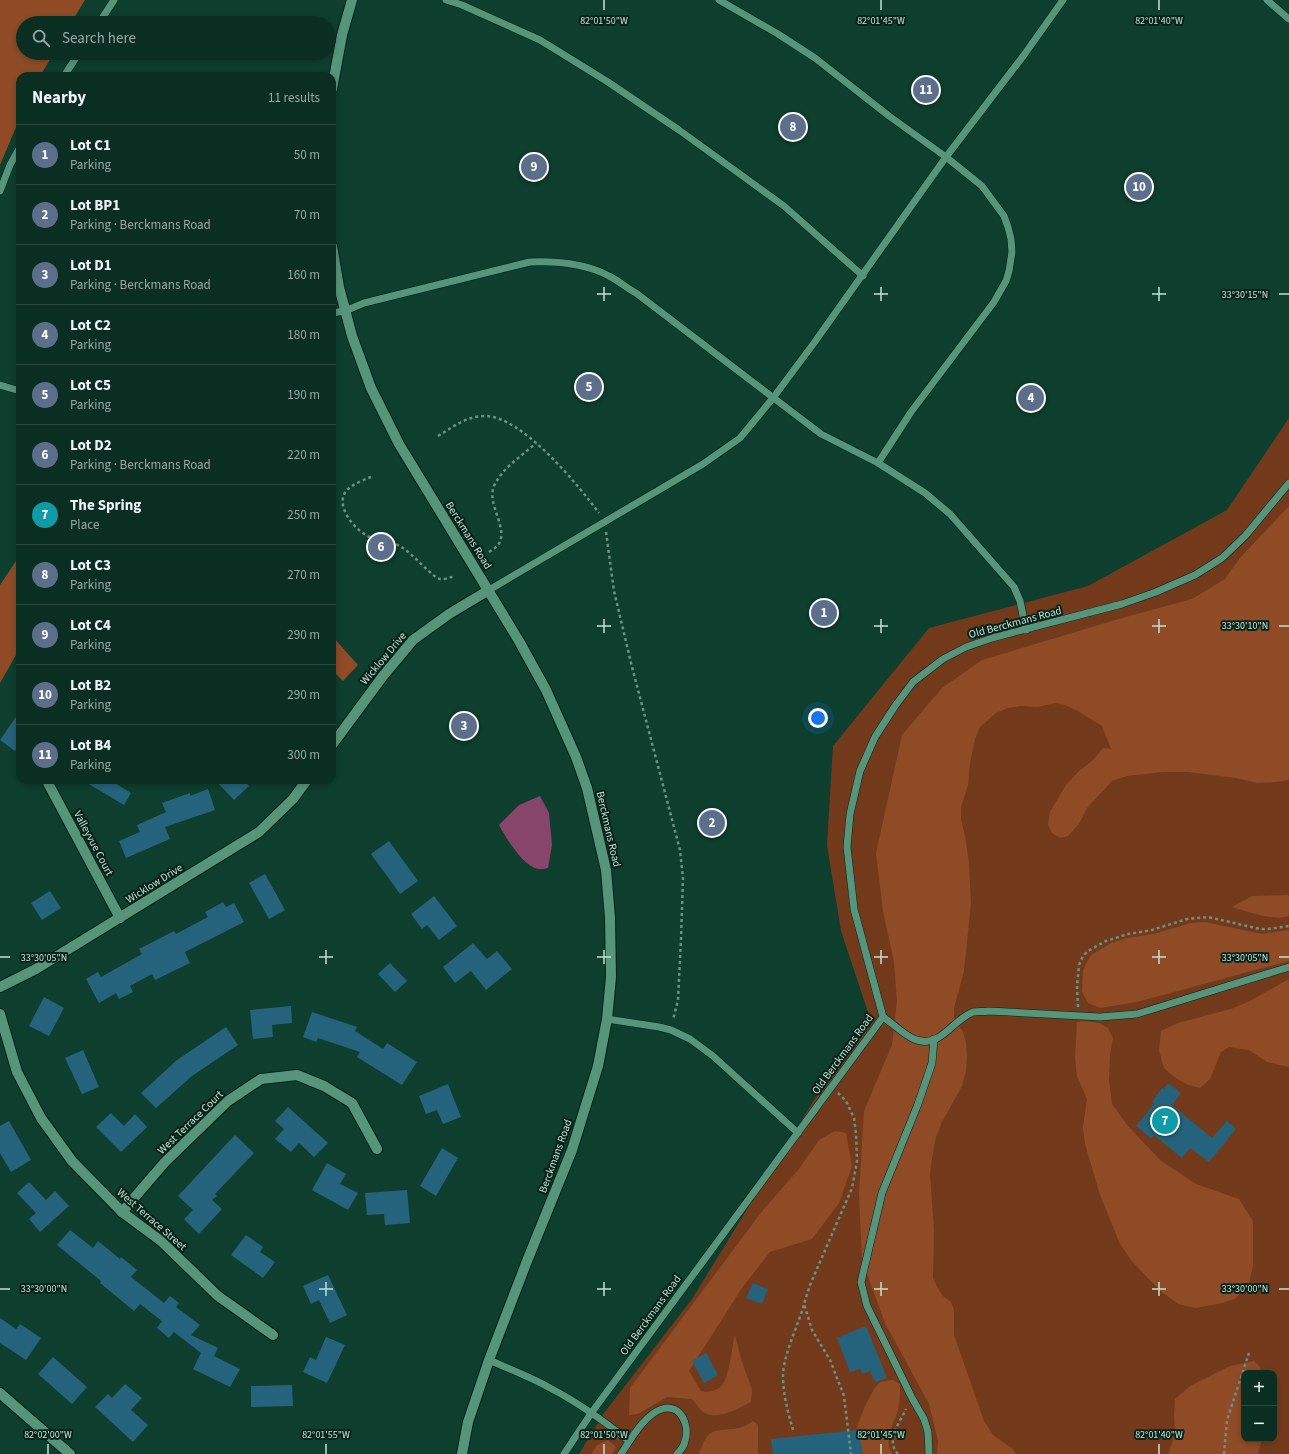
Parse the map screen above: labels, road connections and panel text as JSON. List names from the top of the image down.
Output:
{
  "streets": {
    "street": [
      "Berckmans Road",
      "Wicklow Drive",
      "Valleyvue Court",
      "West Terrace Court",
      "West Terrace Street"
    ],
    "lane": ["Old Berckmans Road"]
  },
  "crossings": [
    ["Berckmans Road", "Wicklow Drive"],
    ["Wicklow Drive", "Valleyvue Court"],
    ["West Terrace Court", "West Terrace Street"]
  ],
  "page": {
    "search": "Search here",
    "heading": ["Nearby", "11 results"],
    "pins": [
      "11",
      "8",
      "9",
      "10",
      "5",
      "4",
      "6",
      "1",
      "3",
      "2",
      "7"
    ],
    "list": [
      {
        "mark": "1",
        "name": "Lot C1",
        "note": "Parking",
        "value": "50 m"
      },
      {
        "mark": "2",
        "name": "Lot BP1",
        "note": "Parking · Berckmans Road",
        "value": "70 m"
      },
      {
        "mark": "3",
        "name": "Lot D1",
        "note": "Parking · Berckmans Road",
        "value": "160 m"
      },
      {
        "mark": "4",
        "name": "Lot C2",
        "note": "Parking",
        "value": "180 m"
      },
      {
        "mark": "5",
        "name": "Lot C5",
        "note": "Parking",
        "value": "190 m"
      },
      {
        "mark": "6",
        "name": "Lot D2",
        "note": "Parking · Berckmans Road",
        "value": "220 m"
      },
      {
        "mark": "7",
        "name": "The Spring",
        "note": "Place",
        "value": "250 m"
      },
      {
        "mark": "8",
        "name": "Lot C3",
        "note": "Parking",
        "value": "270 m"
      },
      {
        "mark": "9",
        "name": "Lot C4",
        "note": "Parking",
        "value": "290 m"
      },
      {
        "mark": "10",
        "name": "Lot B2",
        "note": "Parking",
        "value": "290 m"
      },
      {
        "mark": "11",
        "name": "Lot B4",
        "note": "Parking",
        "value": "300 m"
      }
    ],
    "map_buttons": ["+", "−"]
  },
  "coordinates": [
    "82°01'50\"W",
    "82°01'45\"W",
    "82°01'40\"W",
    "33°30'15\"N",
    "33°30'10\"N",
    "33°30'05\"N",
    "33°30'00\"N",
    "82°02'00\"W",
    "82°01'55\"W"
  ]
}
